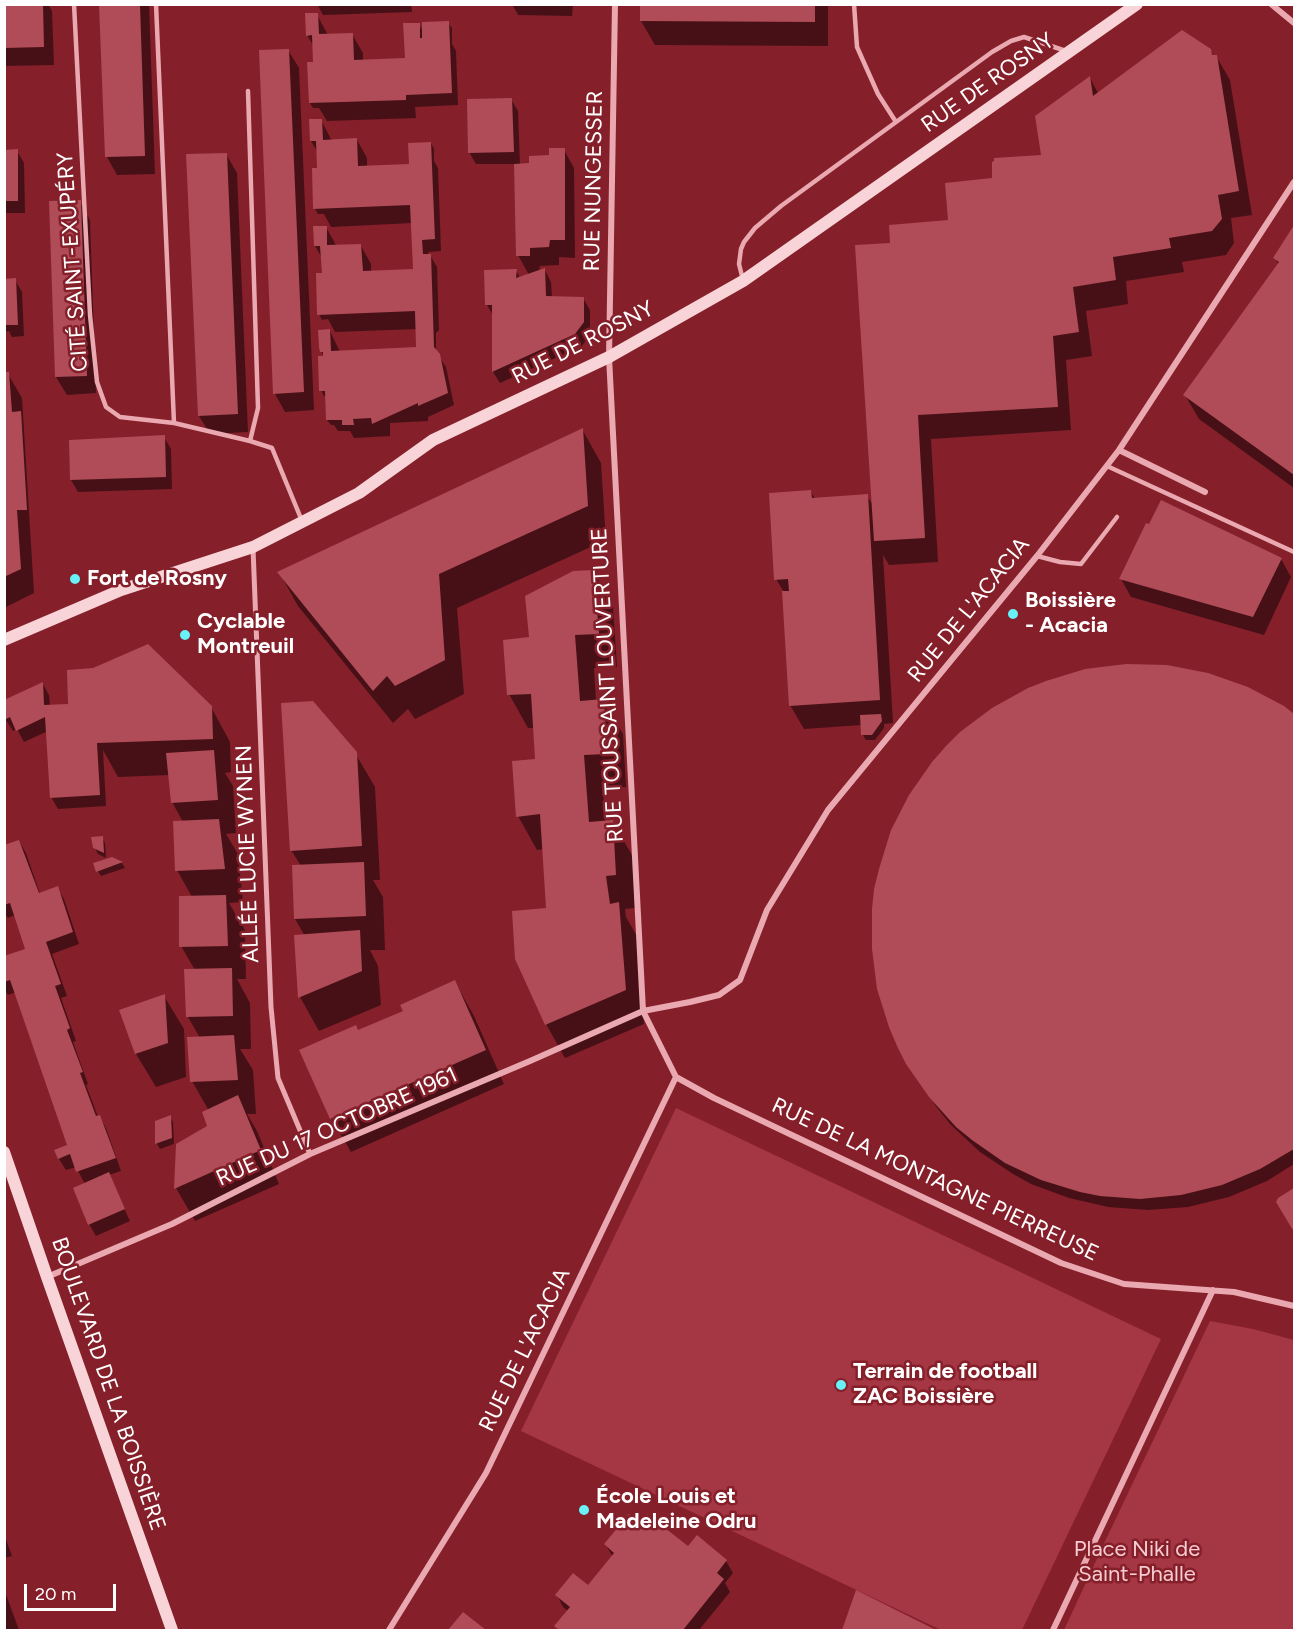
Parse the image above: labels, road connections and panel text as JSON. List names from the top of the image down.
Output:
{
  "streets": {
    "main road": ["RUE DE ROSNY", "BOULEVARD DE LA BOISSIÈRE"],
    "street": [
      "RUE NUNGESSER",
      "RUE DE L'ACACIA",
      "RUE TOUSSAINT LOUVERTURE",
      "ALLÉE LUCIE WYNEN",
      "RUE DU 17 OCTOBRE 1961",
      "RUE DE LA MONTAGNE PIERREUSE"
    ],
    "lane": ["CITÉ SAINT-EXUPÉRY"]
  },
  "crossings": [
    ["RUE DE ROSNY", "RUE NUNGESSER"],
    ["RUE DE ROSNY", "CITÉ SAINT-EXUPÉRY"],
    ["RUE DE ROSNY", "RUE TOUSSAINT LOUVERTURE"],
    ["RUE DE ROSNY", "ALLÉE LUCIE WYNEN"],
    ["RUE NUNGESSER", "RUE TOUSSAINT LOUVERTURE"],
    ["RUE DE L'ACACIA", "RUE TOUSSAINT LOUVERTURE"],
    ["RUE DE L'ACACIA", "RUE DU 17 OCTOBRE 1961"],
    ["RUE DE L'ACACIA", "RUE DE LA MONTAGNE PIERREUSE"],
    ["RUE TOUSSAINT LOUVERTURE", "RUE DU 17 OCTOBRE 1961"],
    ["ALLÉE LUCIE WYNEN", "RUE DU 17 OCTOBRE 1961"],
    ["RUE DU 17 OCTOBRE 1961", "BOULEVARD DE LA BOISSIÈRE"]
  ],
  "parks": ["Place Niki de Saint-Phalle"],
  "places": [
    "Fort de Rosny",
    "Boissière - Acacia",
    "Cyclable Montreuil",
    "Terrain de football ZAC Boissière",
    "École Louis et Madeleine Odru"
  ],
  "scale_bar": "20 m"
}
